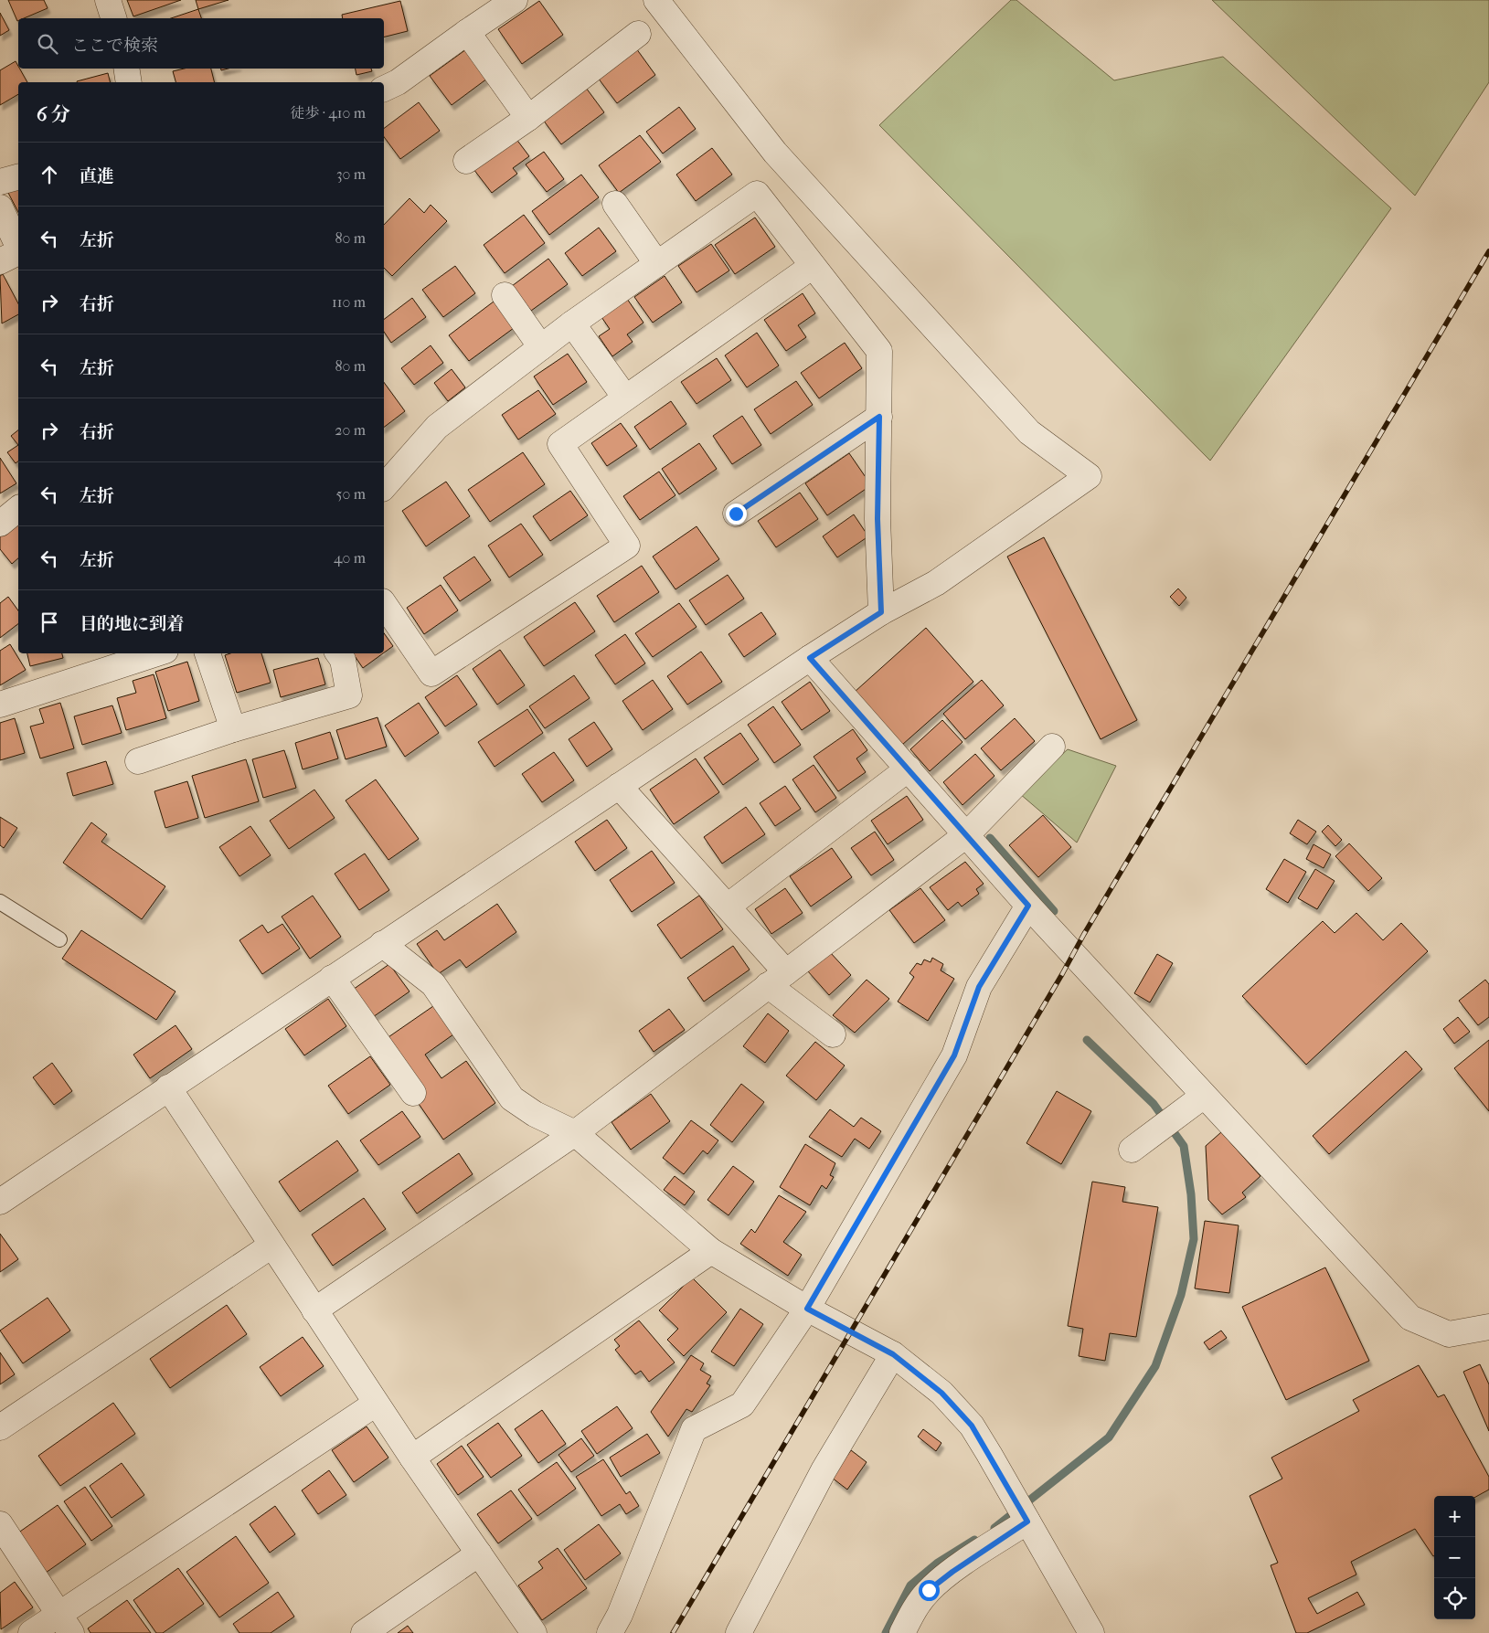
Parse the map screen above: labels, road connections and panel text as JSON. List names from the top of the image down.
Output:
{
  "page": {
    "search": "ここで検索",
    "heading": ["6 分", "徒歩 · 410 m"],
    "list": [
      ["直進", "30 m"],
      ["左折", "80 m"],
      ["右折", "110 m"],
      ["左折", "80 m"],
      ["右折", "20 m"],
      ["左折", "50 m"],
      ["左折", "40 m"],
      "目的地に到着"
    ],
    "map_buttons": ["+", "−"]
  }
}
